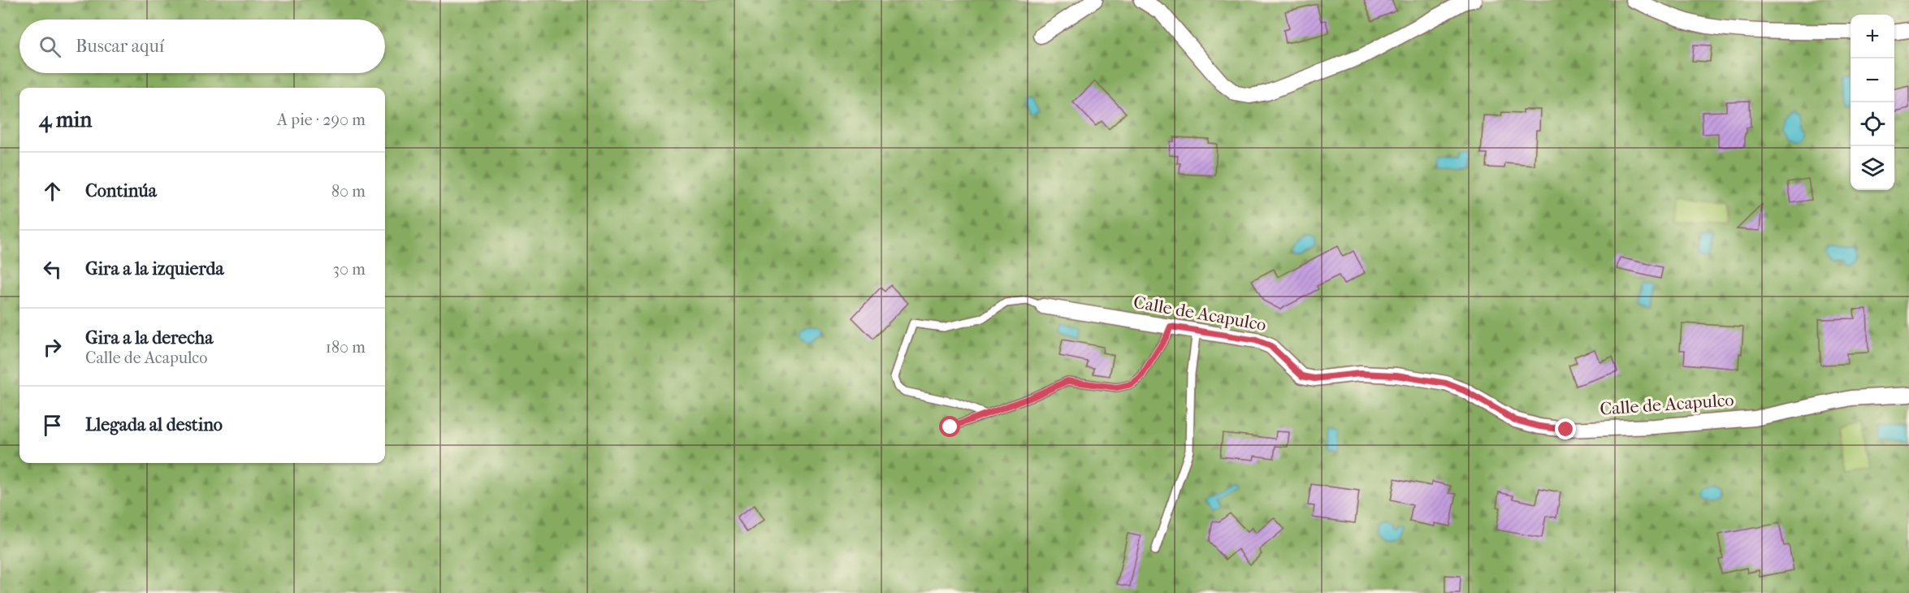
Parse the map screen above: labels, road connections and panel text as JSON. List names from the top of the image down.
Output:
{
  "streets": {
    "street": ["Calle de Acapulco"]
  },
  "page": {
    "map_buttons": ["+", "−"],
    "search": "Buscar aquí",
    "heading": ["4 min", "A pie · 290 m"],
    "list": [
      ["Continúa", "80 m"],
      ["Gira a la izquierda", "30 m"],
      ["Gira a la derecha", "Calle de Acapulco", "180 m"],
      "Llegada al destino"
    ]
  }
}
